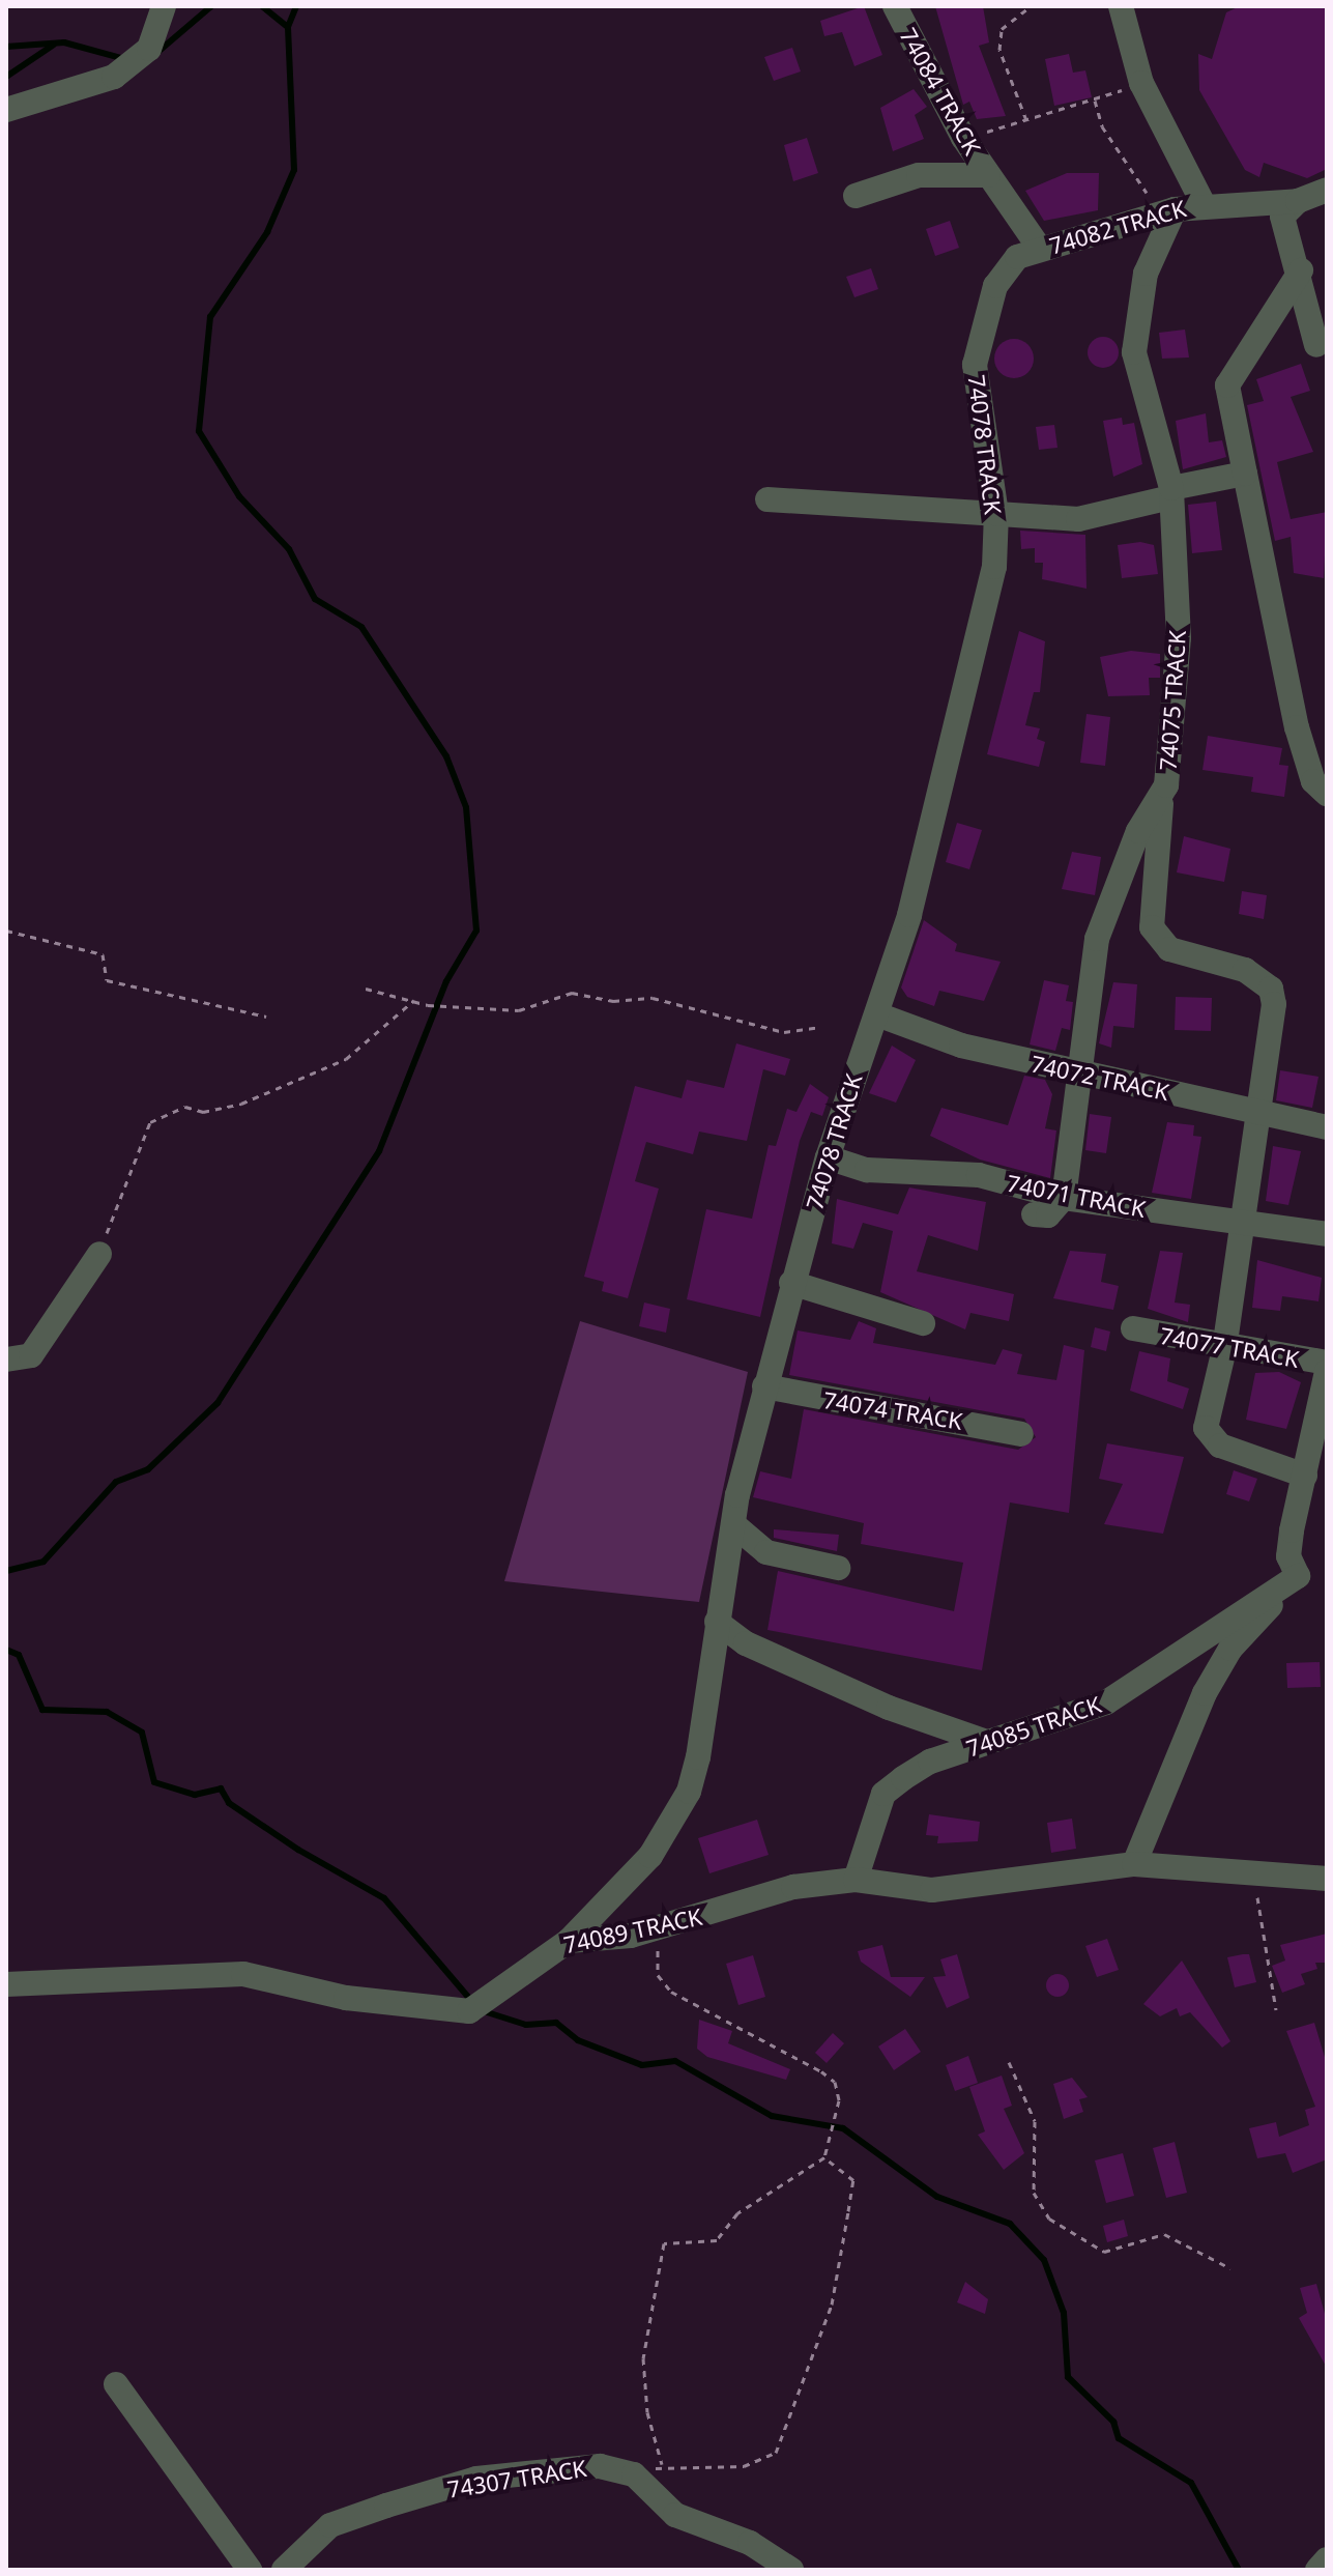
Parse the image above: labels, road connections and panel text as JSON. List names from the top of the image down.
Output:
{
  "streets": {
    "street": [
      "74084 TRACK",
      "74082 TRACK",
      "74078 TRACK",
      "74075 TRACK",
      "74072 TRACK",
      "74071 TRACK",
      "74077 TRACK",
      "74074 TRACK",
      "74085 TRACK",
      "74089 TRACK",
      "74307 TRACK"
    ]
  },
  "crossings": [
    ["74084 TRACK", "74082 TRACK"],
    ["74082 TRACK", "74078 TRACK"],
    ["74082 TRACK", "74075 TRACK"],
    ["74078 TRACK", "74072 TRACK"],
    ["74078 TRACK", "74071 TRACK"],
    ["74078 TRACK", "74074 TRACK"],
    ["74078 TRACK", "74089 TRACK"],
    ["74075 TRACK", "74072 TRACK"],
    ["74075 TRACK", "74071 TRACK"],
    ["74085 TRACK", "74089 TRACK"]
  ]
}
